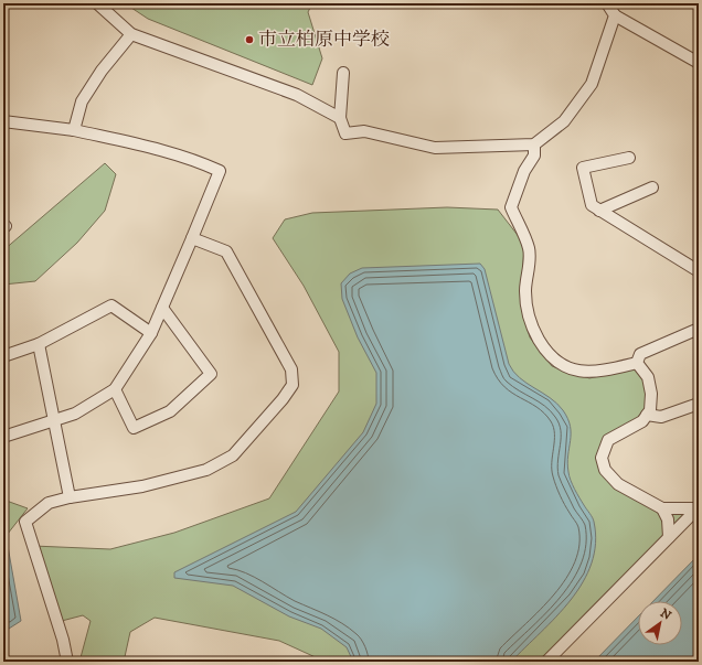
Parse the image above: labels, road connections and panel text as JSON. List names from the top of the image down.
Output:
{
  "places": ["市立柏原中学校"],
  "north": "top right"
}
